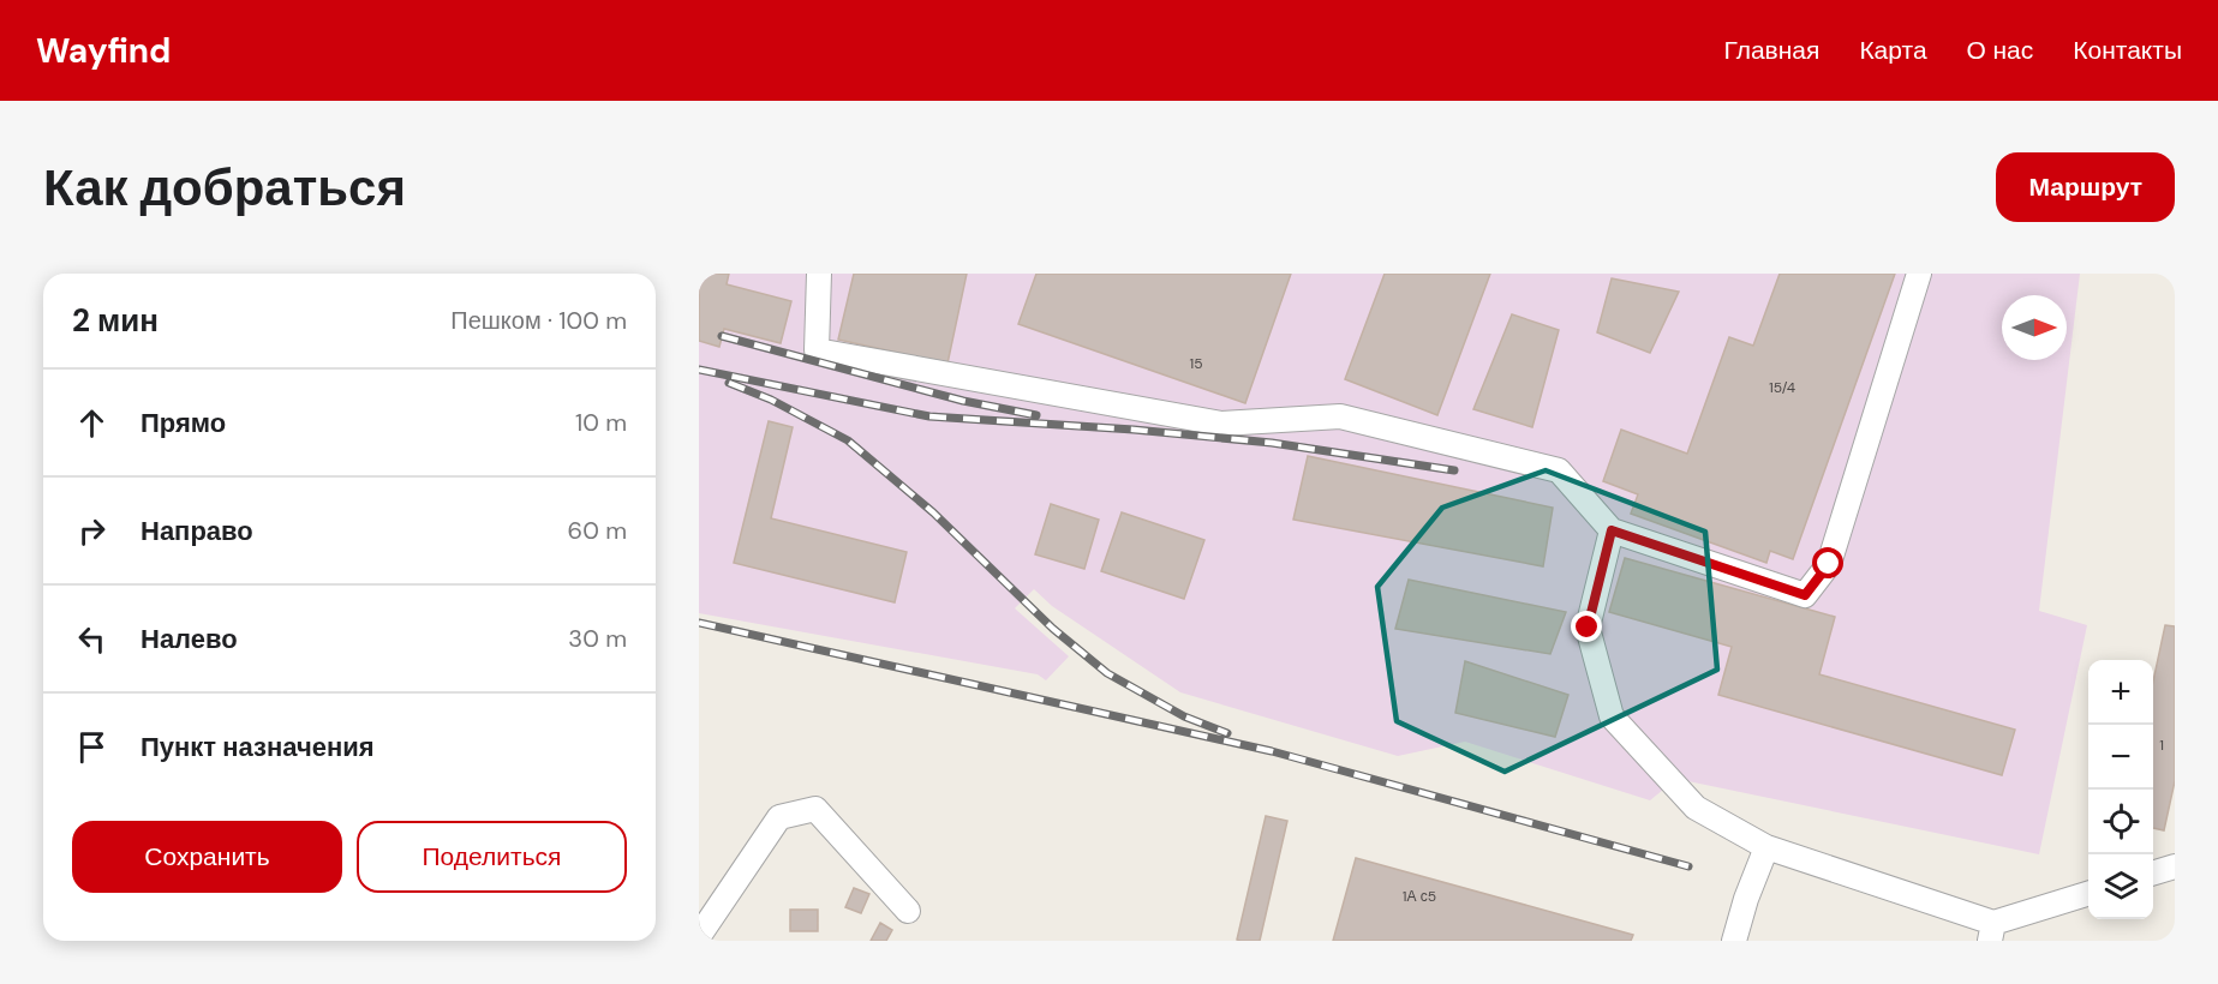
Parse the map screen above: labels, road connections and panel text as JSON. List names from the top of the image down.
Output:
{
  "house_numbers": [
    "15",
    "15/4",
    "1",
    "1А с5"
  ],
  "north": "right",
  "page": {
    "header": "Wayfind",
    "nav": [
      "Главная",
      "Карта",
      "О нас",
      "Контакты"
    ],
    "buttons": [
      "Маршрут",
      ["Сохранить", "Поделиться"]
    ],
    "title": "Как добраться",
    "heading": ["2 мин", "Пешком · 100 m"],
    "list": [
      ["Прямо", "10 m"],
      ["Направо", "60 m"],
      ["Налево", "30 m"],
      "Пункт назначения"
    ],
    "map_buttons": ["+", "−"]
  }
}
